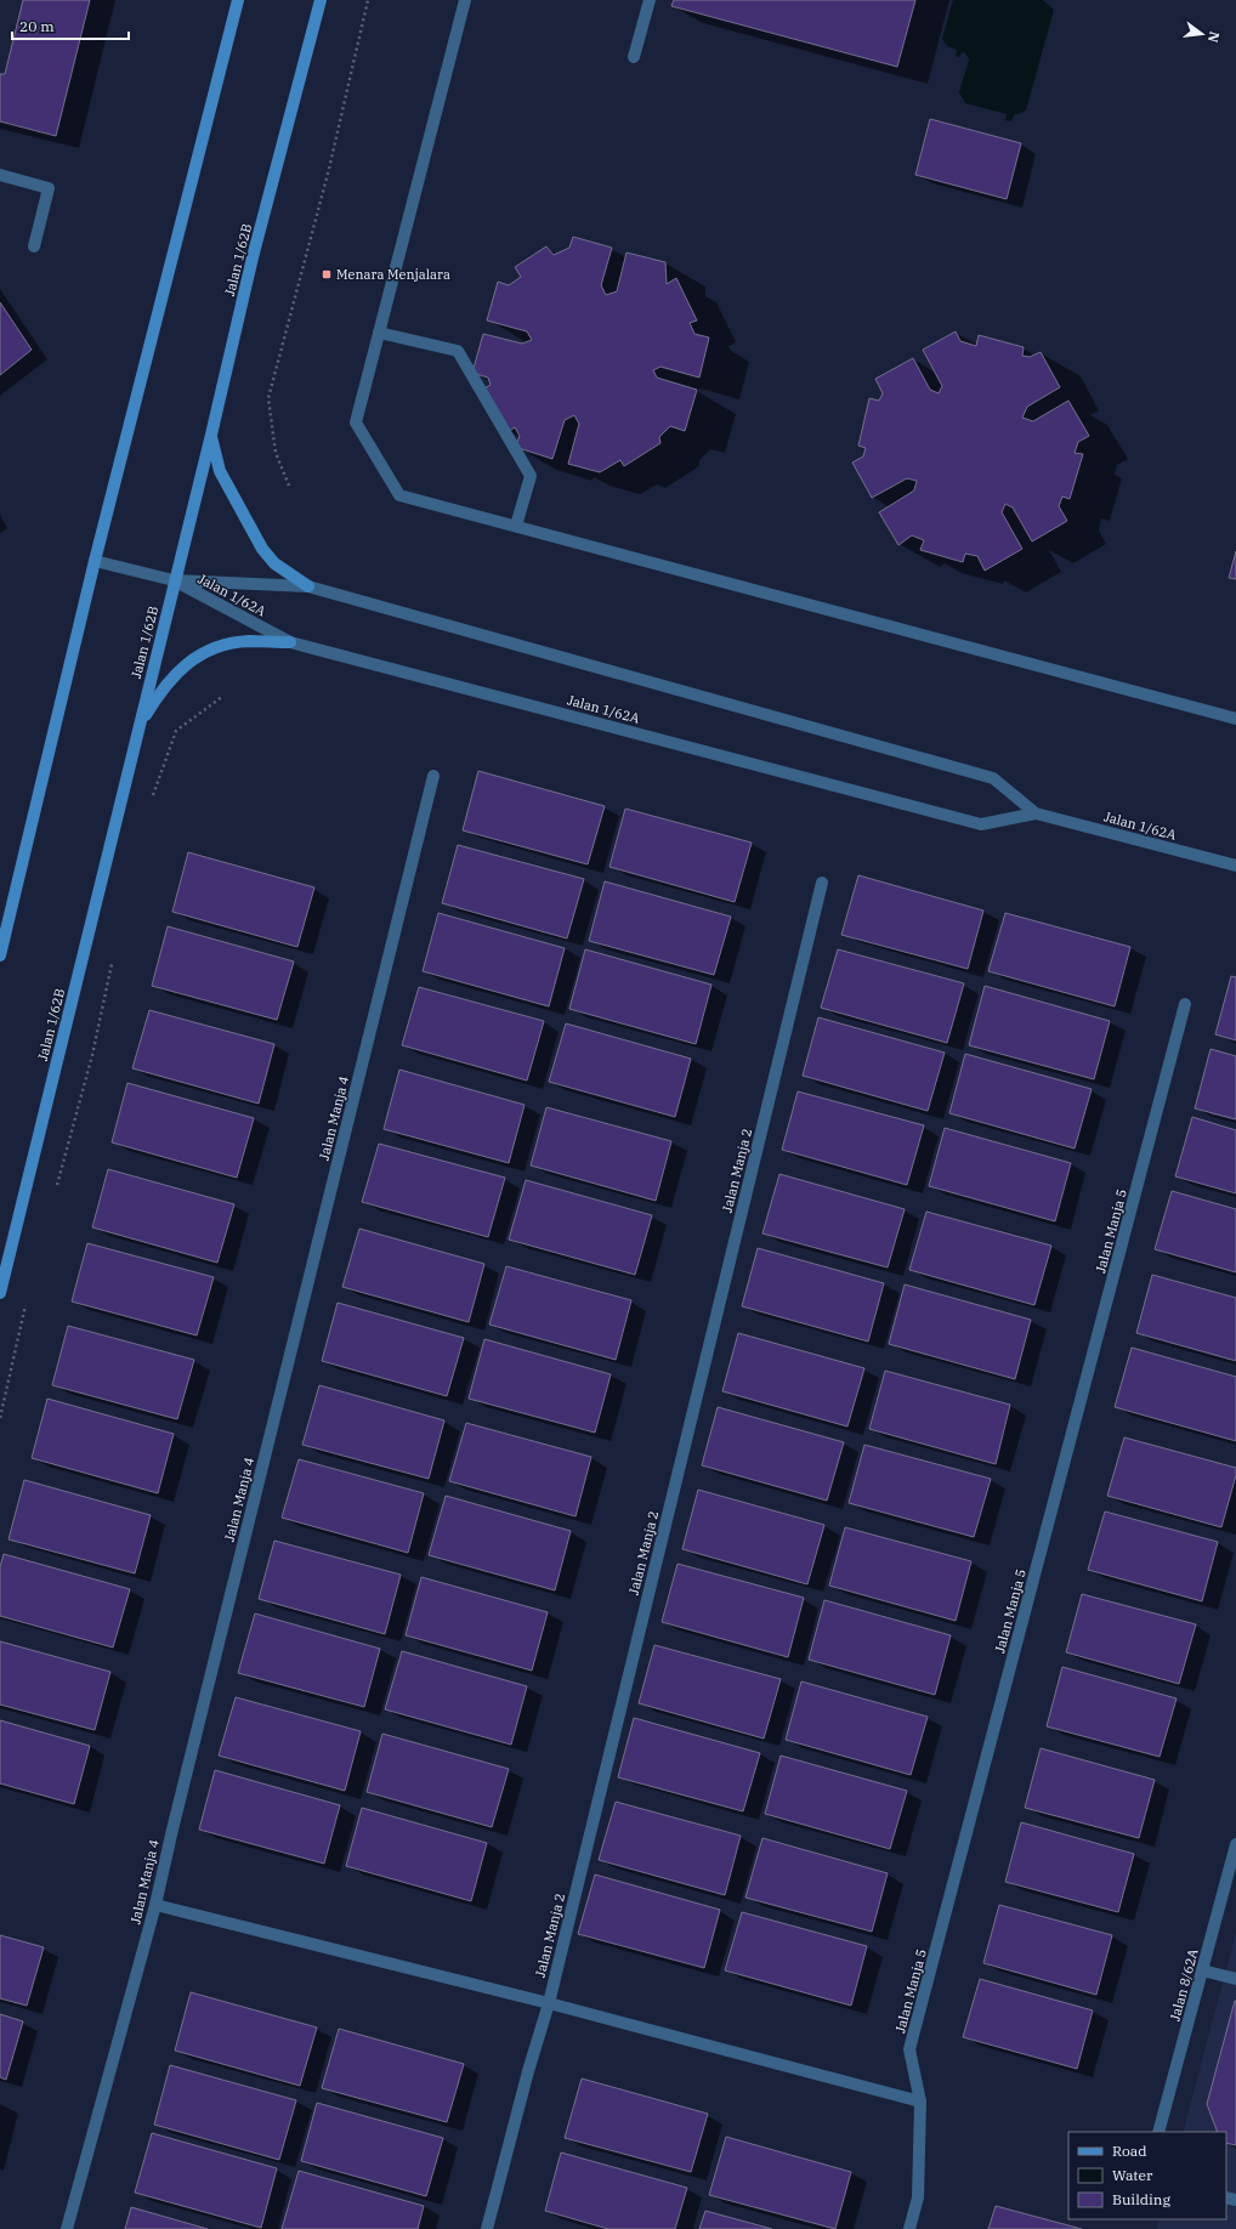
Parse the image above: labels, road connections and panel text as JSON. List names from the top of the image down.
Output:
{
  "streets": {
    "main road": ["Jalan 1/62B"],
    "street": [
      "Jalan 1/62A",
      "Jalan Manja 4",
      "Jalan Manja 2",
      "Jalan Manja 5",
      "Jalan 8/62A"
    ]
  },
  "crossings": [
    ["Jalan 1/62B", "Jalan 1/62A"]
  ],
  "places": {
    "transit": ["Menara Menjalara"]
  },
  "legend": ["Road", "Water", "Building"],
  "scale_bar": "20 m",
  "north": "right"
}
